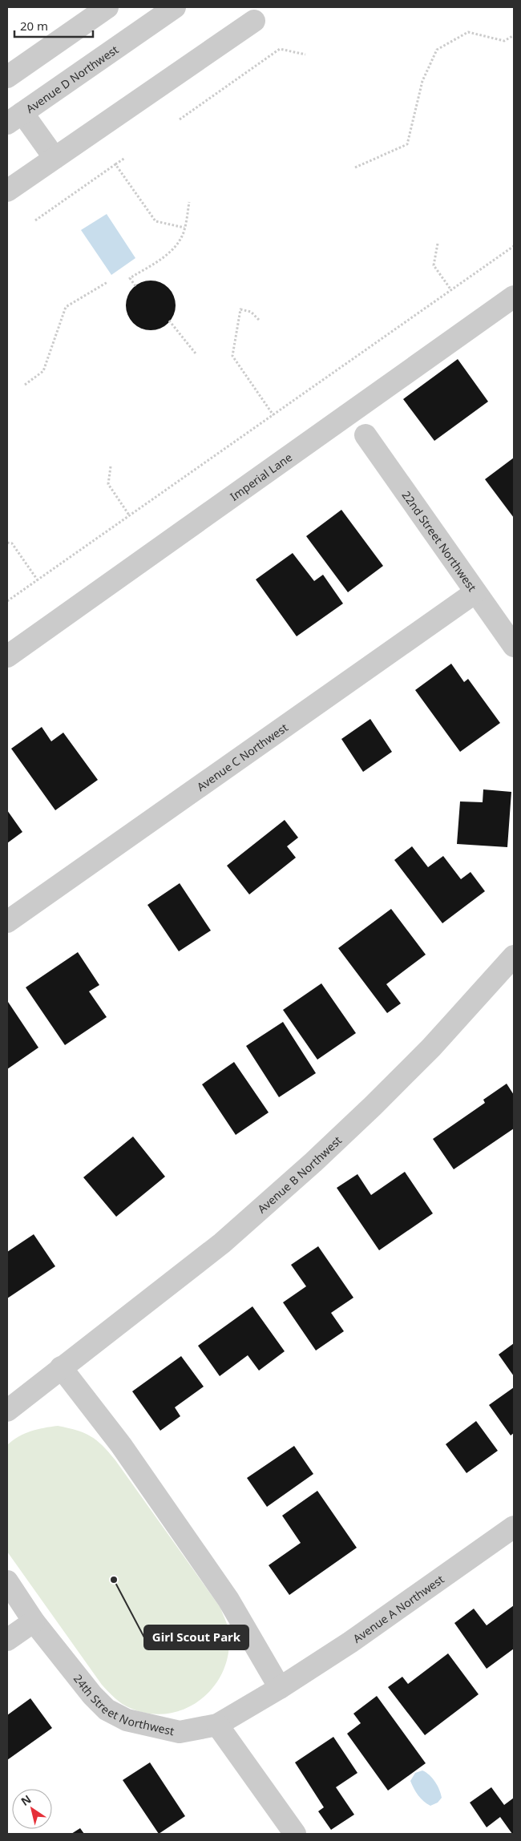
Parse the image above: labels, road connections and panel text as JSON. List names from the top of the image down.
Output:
{
  "streets": {
    "street": [
      "Avenue D Northwest",
      "Imperial Lane",
      "22nd Street Northwest",
      "Avenue C Northwest",
      "Avenue B Northwest",
      "Avenue A Northwest",
      "24th Street Northwest"
    ]
  },
  "crossings": [
    ["22nd Street Northwest", "Avenue C Northwest"],
    ["Avenue A Northwest", "24th Street Northwest"]
  ],
  "places": ["Girl Scout Park"],
  "scale_bar": "20 m",
  "north": "top left"
}
